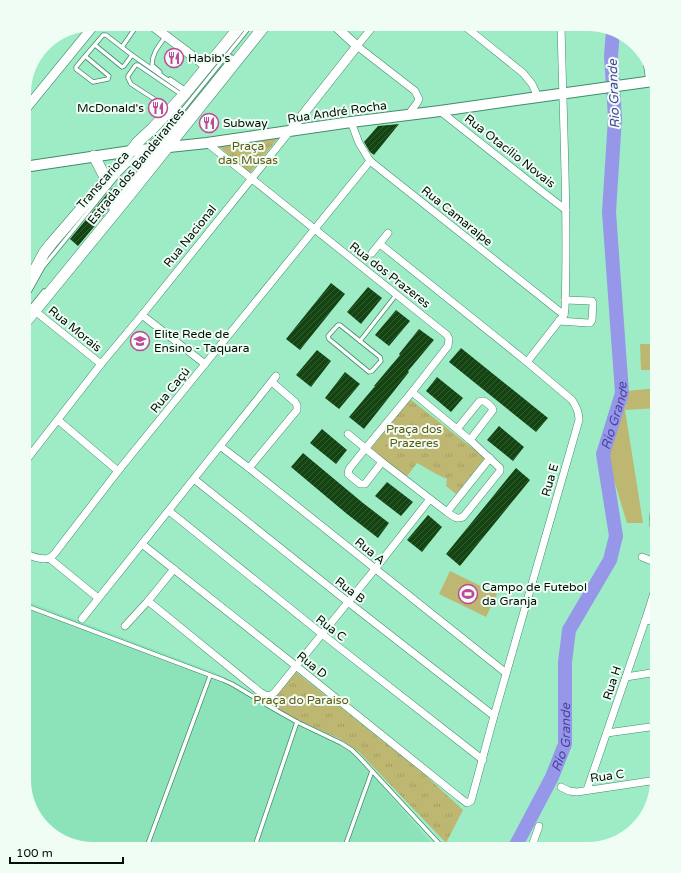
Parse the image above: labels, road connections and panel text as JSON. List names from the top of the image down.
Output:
{
  "streets": {
    "main road": ["Rua André Rocha", "Estrada dos Bandeirantes"],
    "street": [
      "Rua Otacílio Novais",
      "Rua Camaraípe",
      "Rua Nacional",
      "Rua dos Prazeres",
      "Rua Morais",
      "Rua Caçú",
      "Rua E",
      "Rua A",
      "Rua B",
      "Rua C",
      "Rua D",
      "Rua H"
    ],
    "lane": ["Transcarioca"]
  },
  "crossings": [
    ["Rua André Rocha", "Rua Otacílio Novais"],
    ["Rua André Rocha", "Estrada dos Bandeirantes"],
    ["Rua André Rocha", "Transcarioca"],
    ["Rua André Rocha", "Rua Camaraípe"],
    ["Rua André Rocha", "Rua Nacional"],
    ["Rua André Rocha", "Rua dos Prazeres"],
    ["Estrada dos Bandeirantes", "Transcarioca"],
    ["Estrada dos Bandeirantes", "Rua Morais"],
    ["Rua Camaraípe", "Rua Caçú"],
    ["Rua Nacional", "Rua dos Prazeres"],
    ["Rua Nacional", "Rua Morais"],
    ["Rua dos Prazeres", "Rua Caçú"],
    ["Rua E", "Rua A"],
    ["Rua E", "Rua B"],
    ["Rua E", "Rua C"],
    ["Rua E", "Rua D"],
    ["Rua C", "Rua H"]
  ],
  "water": ["Rio Grande"],
  "parks": ["Praça das Musas", "Praça dos Prazeres", "Praça do Paraiso"],
  "places": {
    "restaurant": ["Habib's", "McDonald's", "Subway"],
    "school or university": ["Elite Rede de Ensino - Taquara"],
    "sports": ["Campo de Futebol da Granja"]
  },
  "scale_bar": "100 m"
}
